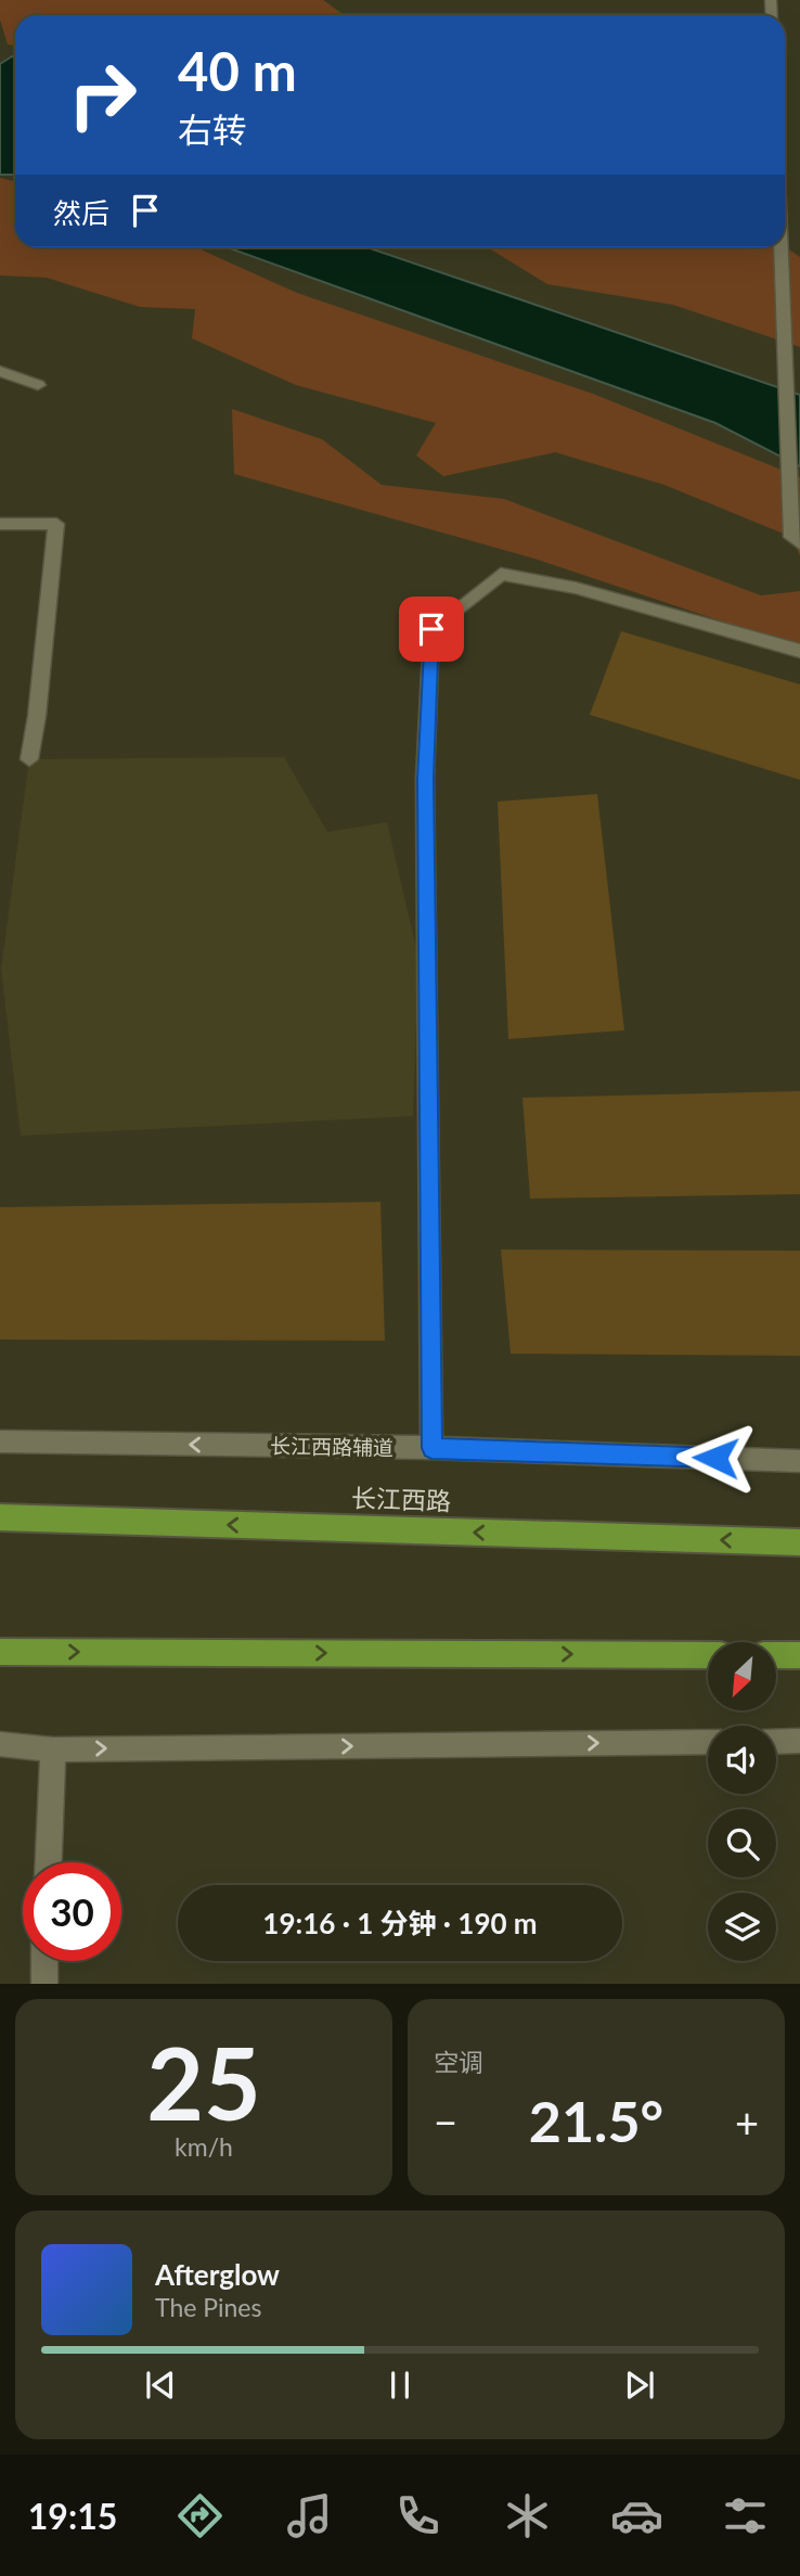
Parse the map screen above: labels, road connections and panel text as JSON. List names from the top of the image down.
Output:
{
  "streets": {
    "highway": ["长江西路"],
    "street": ["长江西路辅道"]
  },
  "one_way": ["长江西路辅道"],
  "north": "bottom left",
  "page": {
    "turn": ["40 m", "右转"],
    "then": "然后",
    "limit": "30",
    "trip": "19:16 · 1 分钟 · 190 m",
    "tile": [
      ["25", "km/h"],
      "空调"
    ],
    "heat": ["−", "21.5°", "+"],
    "song": ["Afterglow", "The Pines"],
    "tabs": "19:15"
  }
}
